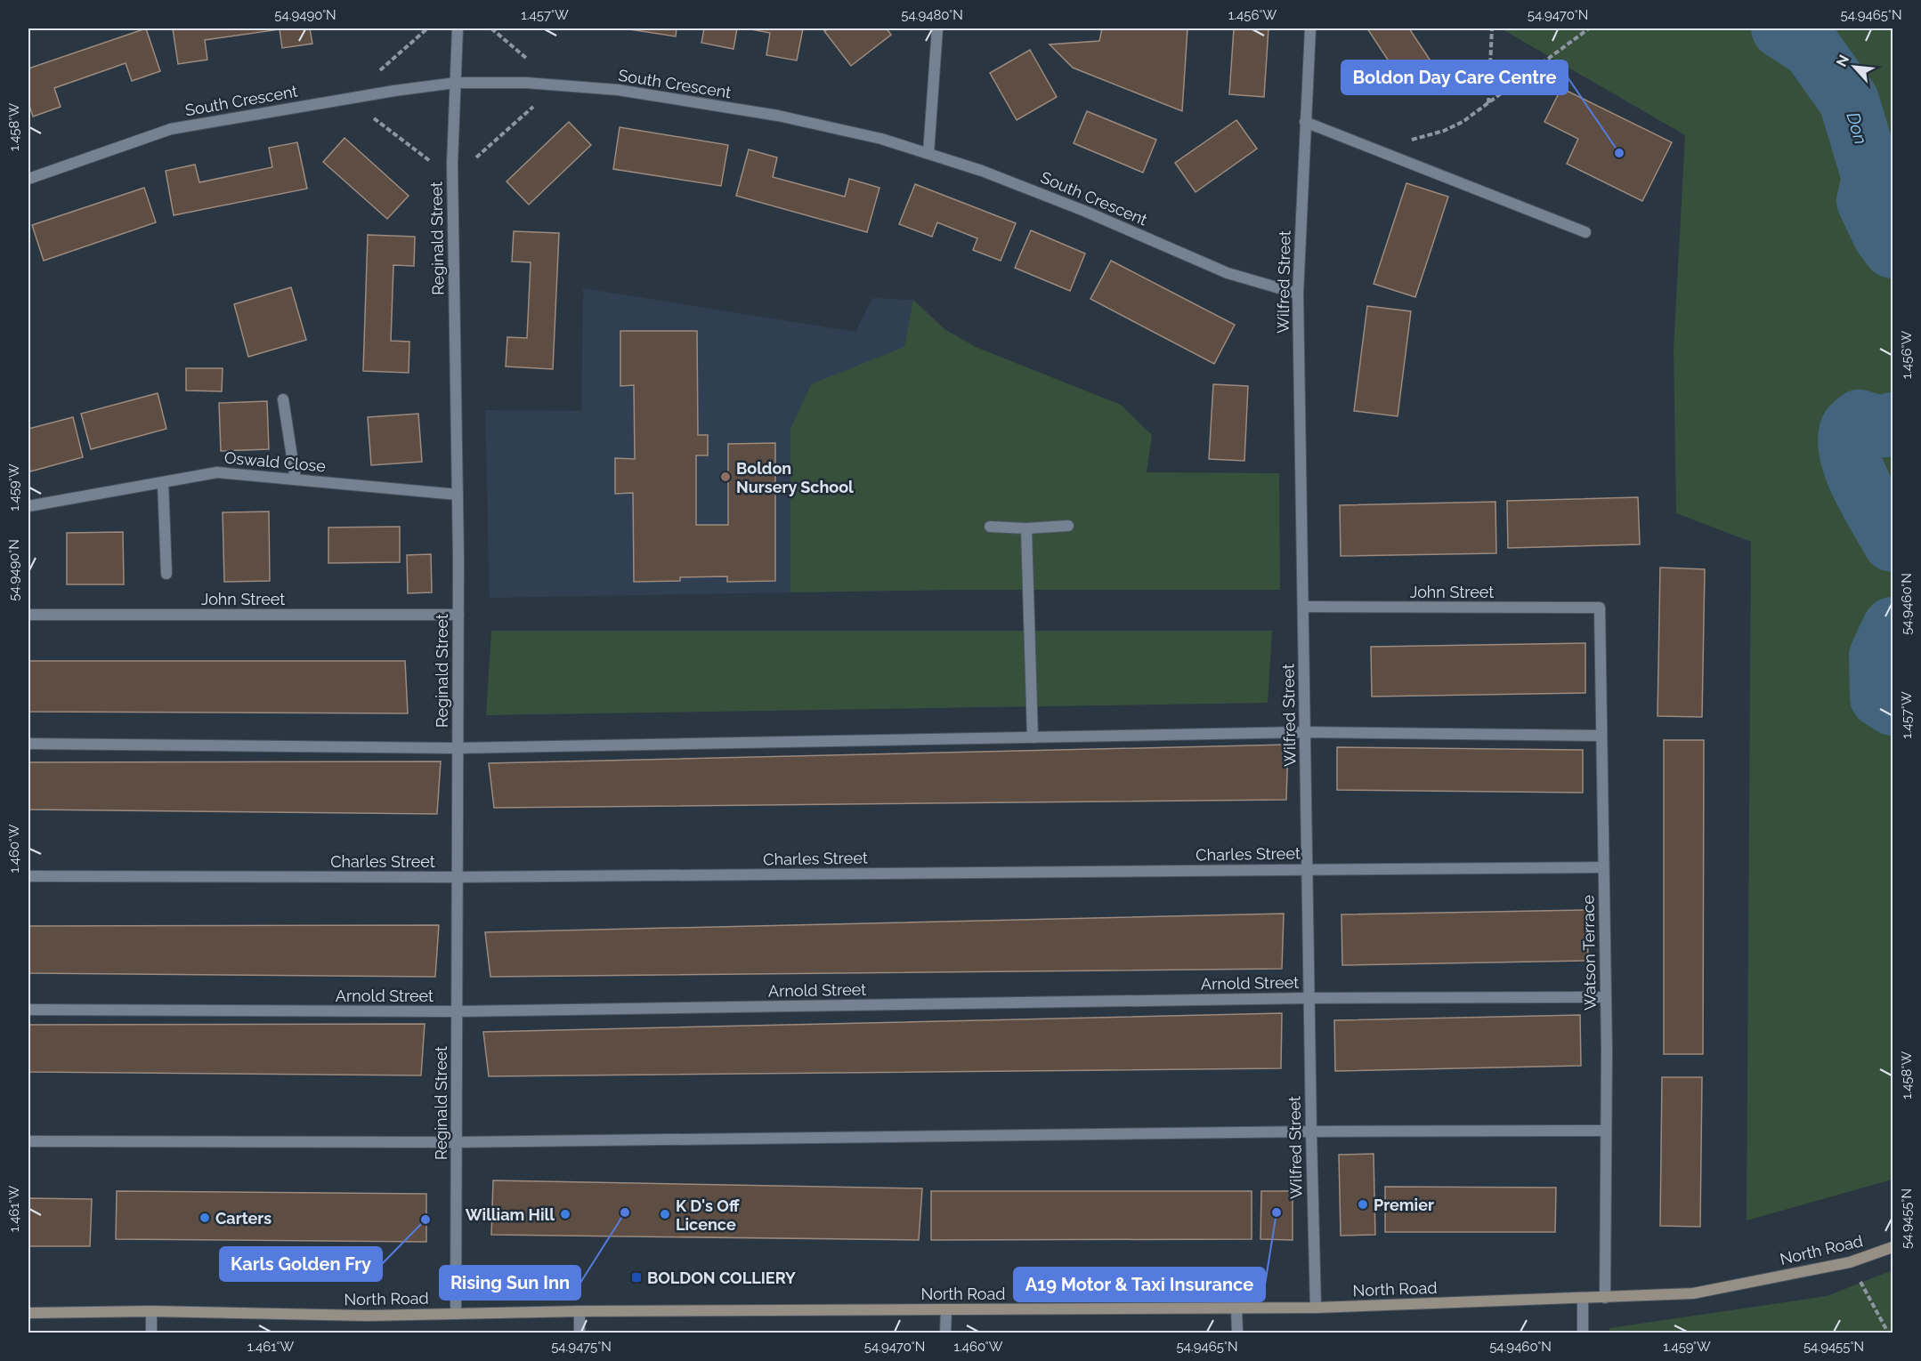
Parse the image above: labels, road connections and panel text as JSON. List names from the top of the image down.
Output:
{
  "streets": {
    "street": [
      "South Crescent",
      "Reginald Street",
      "Wilfred Street",
      "Oswald Close",
      "John Street",
      "Charles Street",
      "Watson Terrace",
      "Arnold Street",
      "North Road"
    ]
  },
  "crossings": [
    ["South Crescent", "Reginald Street"],
    ["South Crescent", "Wilfred Street"],
    ["Reginald Street", "Oswald Close"],
    ["Reginald Street", "John Street"],
    ["Reginald Street", "Charles Street"],
    ["Reginald Street", "Arnold Street"],
    ["Reginald Street", "North Road"],
    ["Wilfred Street", "John Street"],
    ["Wilfred Street", "Charles Street"],
    ["Wilfred Street", "Arnold Street"],
    ["Wilfred Street", "North Road"],
    ["John Street", "Watson Terrace"],
    ["Charles Street", "Watson Terrace"],
    ["Watson Terrace", "Arnold Street"],
    ["Watson Terrace", "North Road"]
  ],
  "water": ["Don"],
  "places": {
    "other": [
      "Boldon Day Care Centre",
      "Boldon Nursery School",
      "Premier",
      "Rising Sun Inn",
      "A19 Motor & Taxi Insurance",
      "William Hill",
      "K D's Off Licence",
      "Carters",
      "Karls Golden Fry"
    ],
    "transit": ["BOLDON COLLIERY"]
  },
  "north": "top left",
  "coordinates": [
    "54.9490°N",
    "1.457°W",
    "54.9480°N",
    "1.456°W",
    "54.9470°N",
    "54.9465°N",
    "1.458°W",
    "1.459°W",
    "54.9460°N",
    "1.460°W",
    "1.461°W",
    "54.9455°N",
    "54.9475°N"
  ]
}
